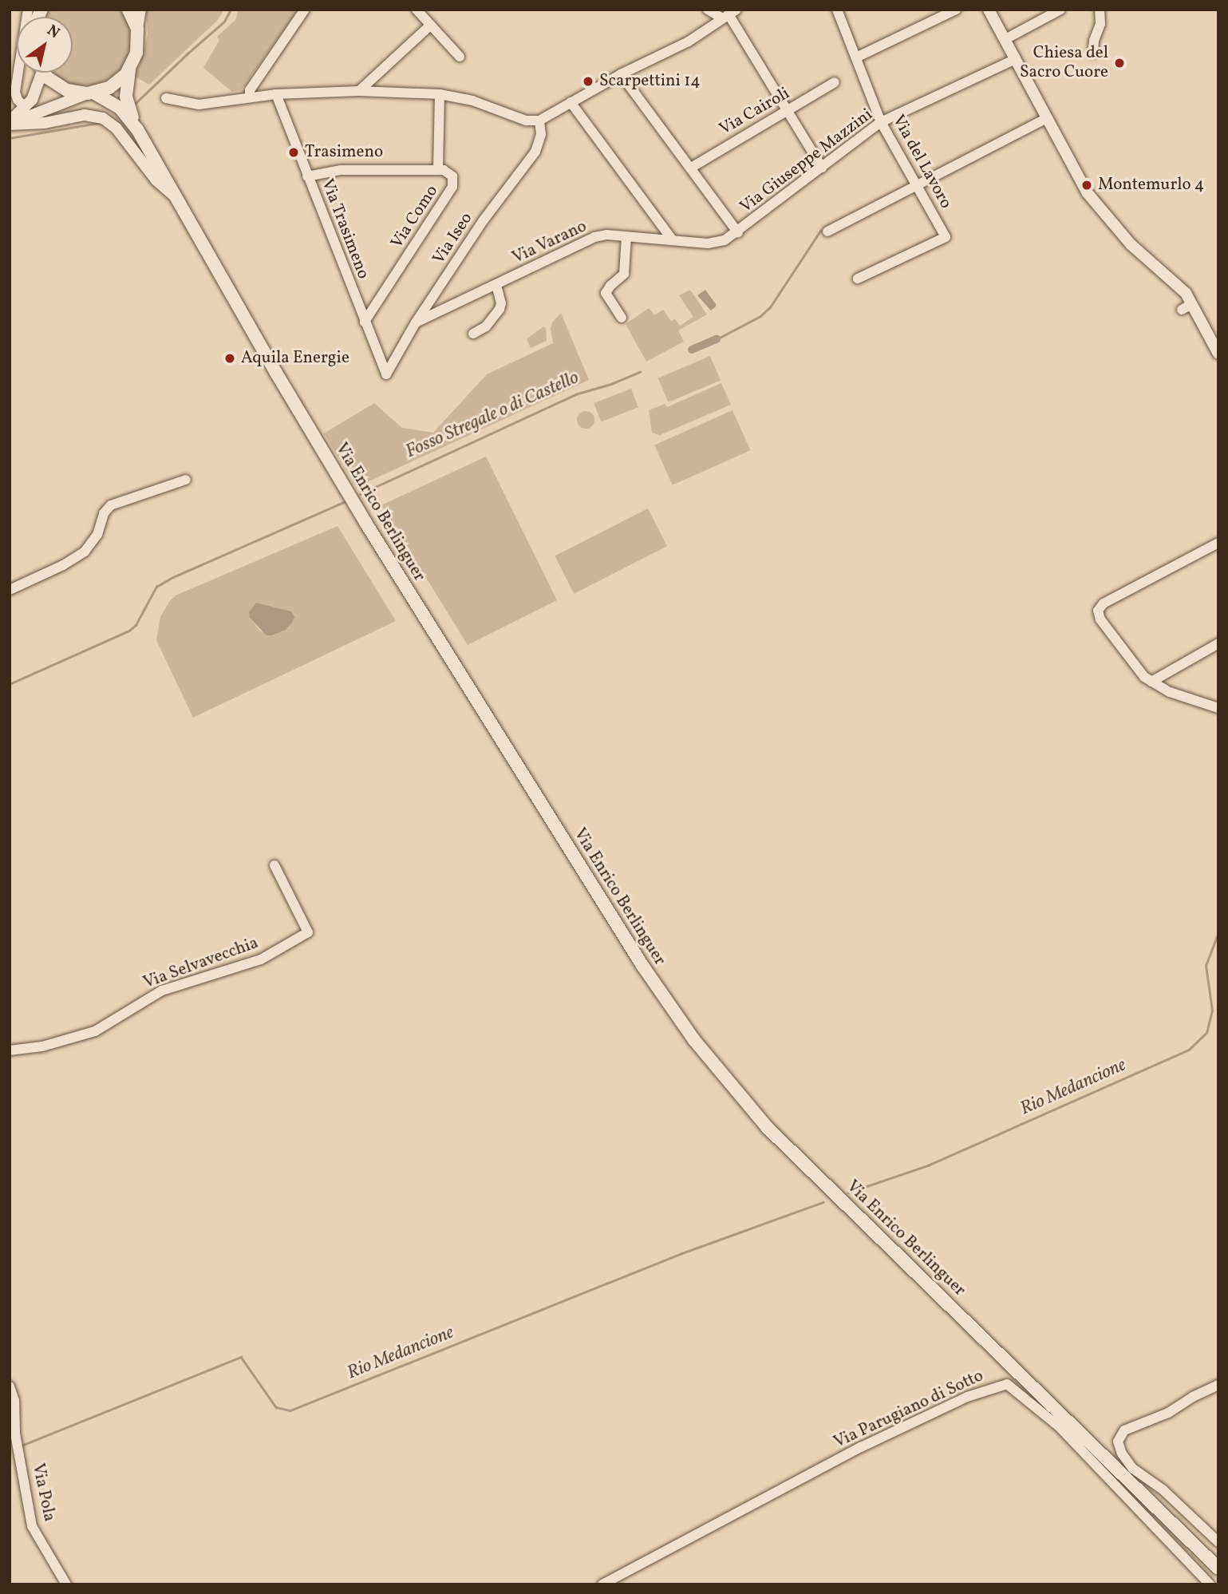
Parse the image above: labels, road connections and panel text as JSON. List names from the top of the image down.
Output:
{
  "streets": {
    "main road": ["Via Enrico Berlinguer"],
    "street": [
      "Via Cairoli",
      "Via Giuseppe Mazzini",
      "Via del Lavoro",
      "Via Como",
      "Via Trasimeno",
      "Via Iseo",
      "Via Varano",
      "Via Selvavecchia",
      "Via Parugiano di Sotto",
      "Via Pola"
    ]
  },
  "crossings": [
    ["Via Giuseppe Mazzini", "Via del Lavoro"],
    ["Via Giuseppe Mazzini", "Via Varano"],
    ["Via Como", "Via Trasimeno"],
    ["Via Trasimeno", "Via Iseo"],
    ["Via Iseo", "Via Varano"]
  ],
  "water": ["Fosso Stregale o di Castello", "Rio Medancione"],
  "places": [
    "Chiesa del Sacro Cuore",
    "Scarpettini 14",
    "Trasimeno",
    "Montemurlo 4",
    "Aquila Energie"
  ],
  "north": "top right"
}
